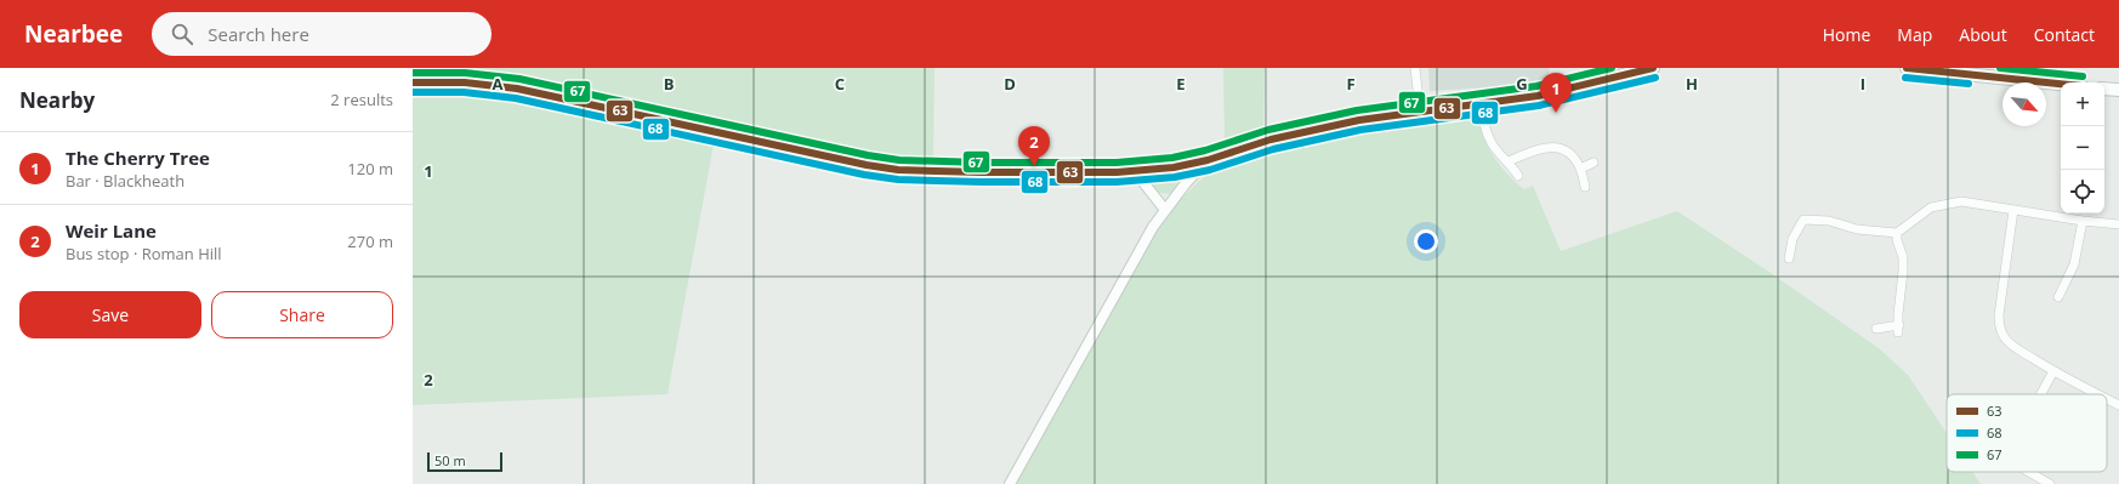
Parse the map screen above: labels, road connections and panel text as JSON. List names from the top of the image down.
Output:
{
  "lines": ["transit line 63", "transit line 67", "transit line 68"],
  "legend": ["63", "68", "67"],
  "scale_bar": "50 m",
  "north": "bottom right",
  "page": {
    "header": "Nearbee",
    "search": "Search here",
    "nav": [
      "Home",
      "Map",
      "About",
      "Contact"
    ],
    "heading": ["Nearby", "2 results"],
    "pins": ["1", "2"],
    "map_buttons": ["+", "−"],
    "list": [
      {
        "mark": "1",
        "name": "The Cherry Tree",
        "note": "Bar · Blackheath",
        "value": "120 m"
      },
      {
        "mark": "2",
        "name": "Weir Lane",
        "note": "Bus stop · Roman Hill",
        "value": "270 m"
      }
    ],
    "buttons": ["Save", "Share"],
    "scale": "50 m"
  },
  "grid": {
    "columns": [
      "A",
      "B",
      "C",
      "D",
      "E",
      "F",
      "G",
      "H",
      "I"
    ],
    "rows": ["1", "2"]
  }
}
